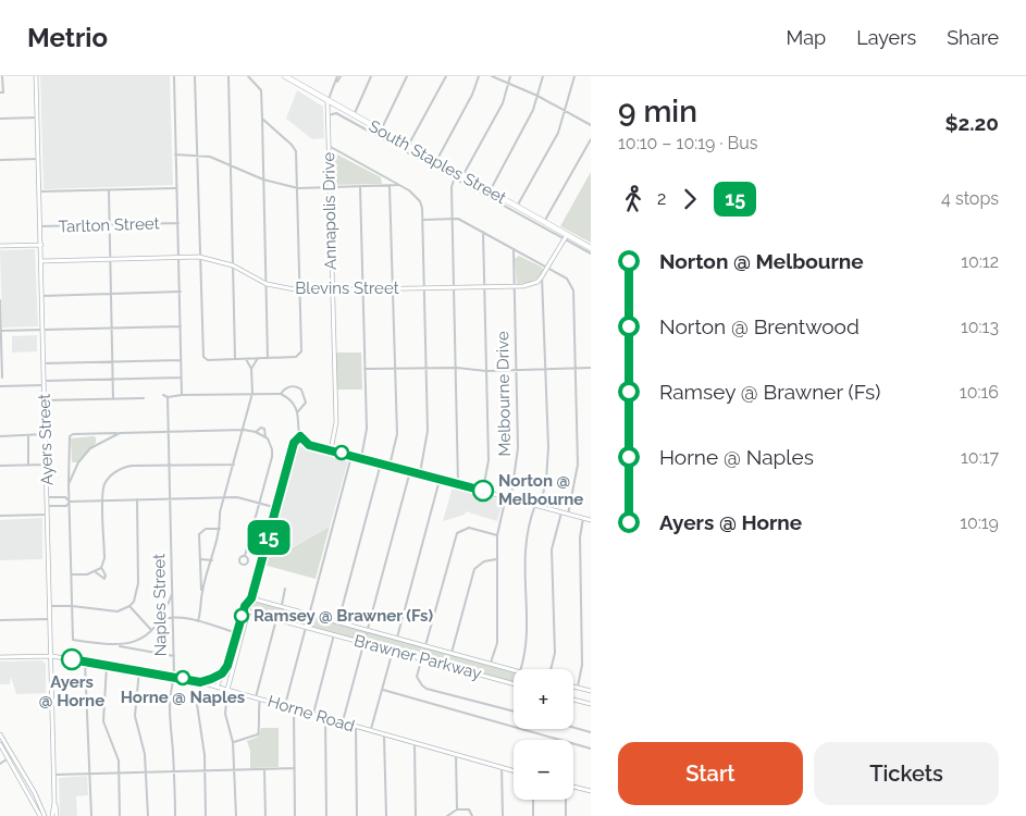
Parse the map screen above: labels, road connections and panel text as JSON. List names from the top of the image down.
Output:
{
  "streets": {
    "main road": ["South Staples Street"],
    "street": [
      "Annapolis Drive",
      "Tarlton Street",
      "Blevins Street",
      "Melbourne Drive",
      "Ayers Street",
      "Naples Street",
      "Brawner Parkway",
      "Horne Road"
    ]
  },
  "crossings": [
    ["South Staples Street", "Annapolis Drive"],
    ["South Staples Street", "Blevins Street"],
    ["Annapolis Drive", "Blevins Street"],
    ["Tarlton Street", "Ayers Street"],
    ["Blevins Street", "Melbourne Drive"],
    ["Blevins Street", "Ayers Street"],
    ["Melbourne Drive", "Brawner Parkway"],
    ["Ayers Street", "Horne Road"],
    ["Naples Street", "Horne Road"]
  ],
  "places": [
    "Norton @ Melbourne",
    "Ramsey @ Brawner (Fs)",
    "Ayers @ Horne",
    "Horne @ Naples"
  ],
  "lines": ["bus line 15"],
  "page": {
    "header": "Metrio",
    "nav": ["Map", "Layers", "Share"],
    "on_map": "15",
    "heading": ["9 min", "10:10 – 10:19 · Bus", "$2.20"],
    "legs": ["2", "15", "4 stops"],
    "list": [
      {
        "name": "Norton @ Melbourne",
        "value": "10:12"
      },
      {
        "name": "Norton @ Brentwood",
        "value": "10:13"
      },
      {
        "name": "Ramsey @ Brawner (Fs)",
        "value": "10:16"
      },
      {
        "name": "Horne @ Naples",
        "value": "10:17"
      },
      {
        "name": "Ayers @ Horne",
        "value": "10:19"
      }
    ],
    "map_buttons": ["+", "−"],
    "buttons": ["Start", "Tickets"]
  }
}
